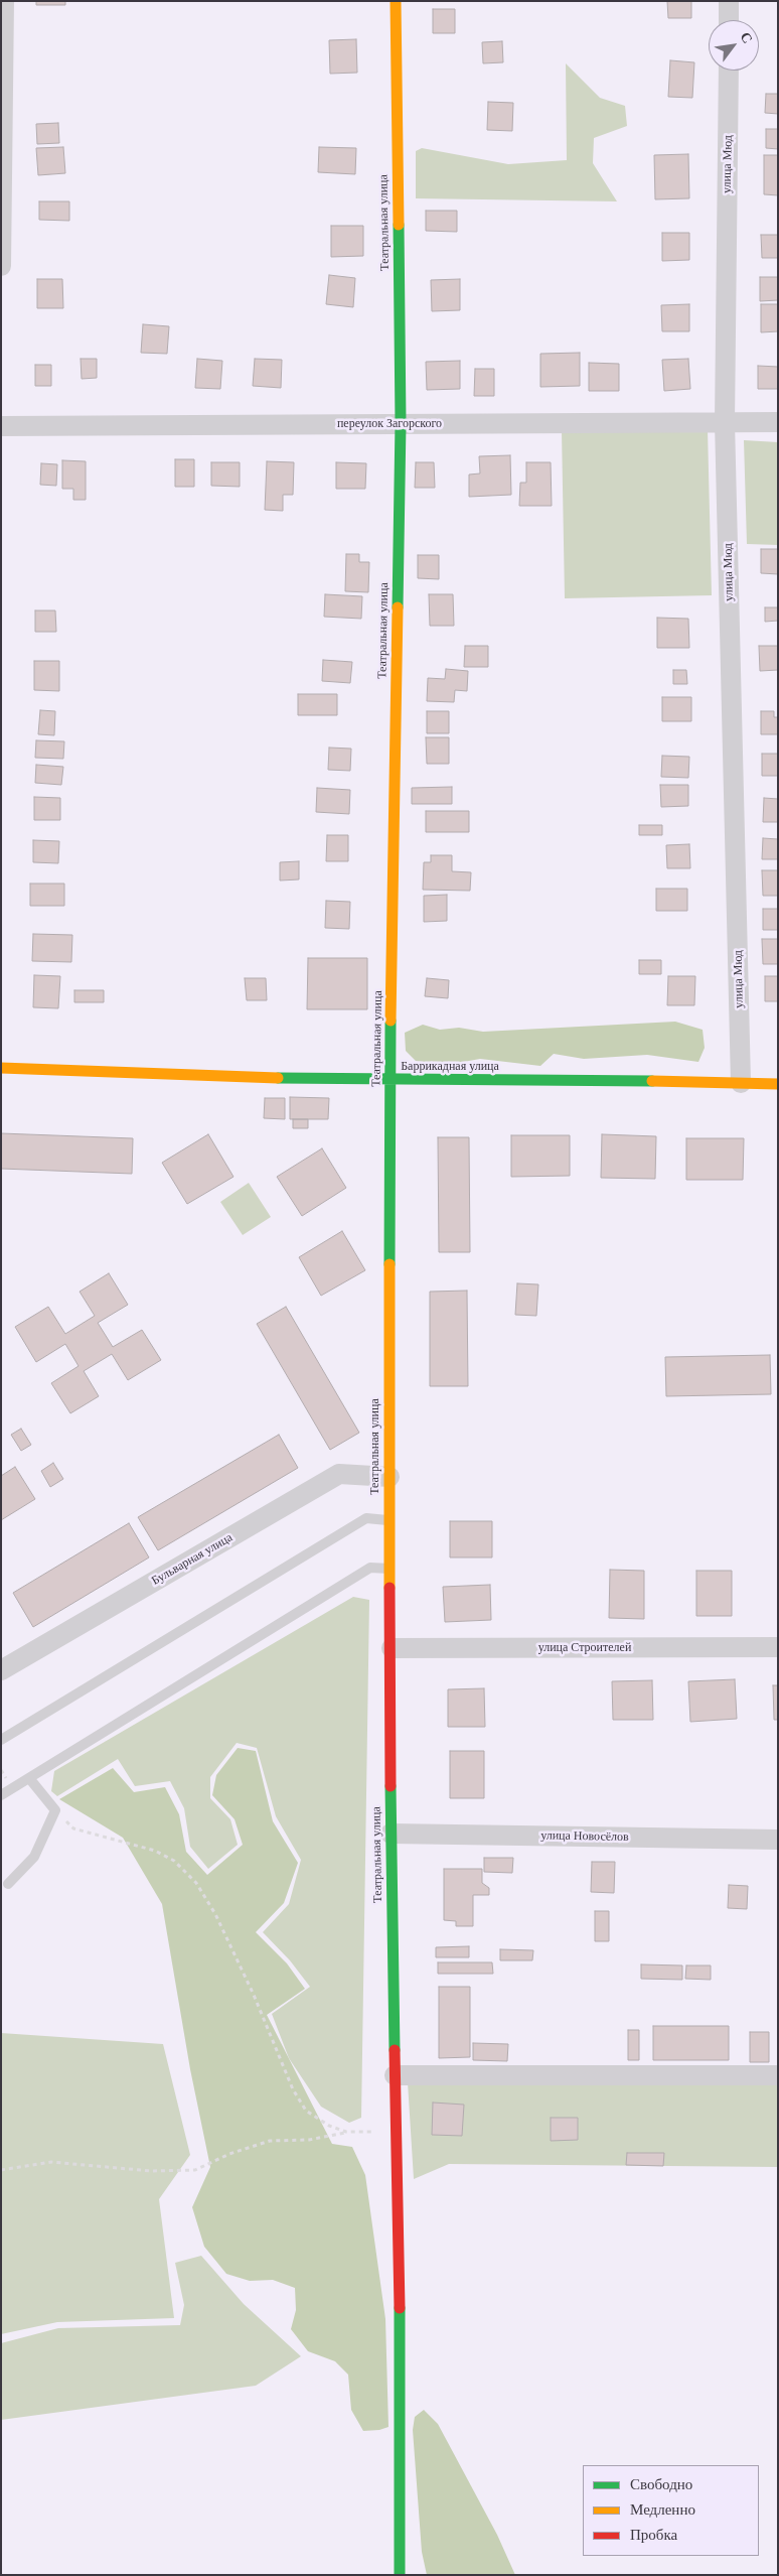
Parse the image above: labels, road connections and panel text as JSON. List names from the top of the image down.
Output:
{
  "streets": {
    "main road": ["Театральная улица", "Баррикадная улица"],
    "street": [
      "улица Мюд",
      "переулок Загорского",
      "Бульварная улица",
      "улица Строителей",
      "улица Новосёлов"
    ]
  },
  "crossings": [
    ["улица Мюд", "переулок Загорского"],
    ["улица Мюд", "Баррикадная улица"],
    ["Театральная улица", "переулок Загорского"],
    ["Театральная улица", "Баррикадная улица"],
    ["Театральная улица", "Бульварная улица"],
    ["Театральная улица", "улица Строителей"],
    ["Театральная улица", "улица Новосёлов"]
  ],
  "legend": ["Свободно", "Медленно", "Пробка"],
  "north": "top right"
}
